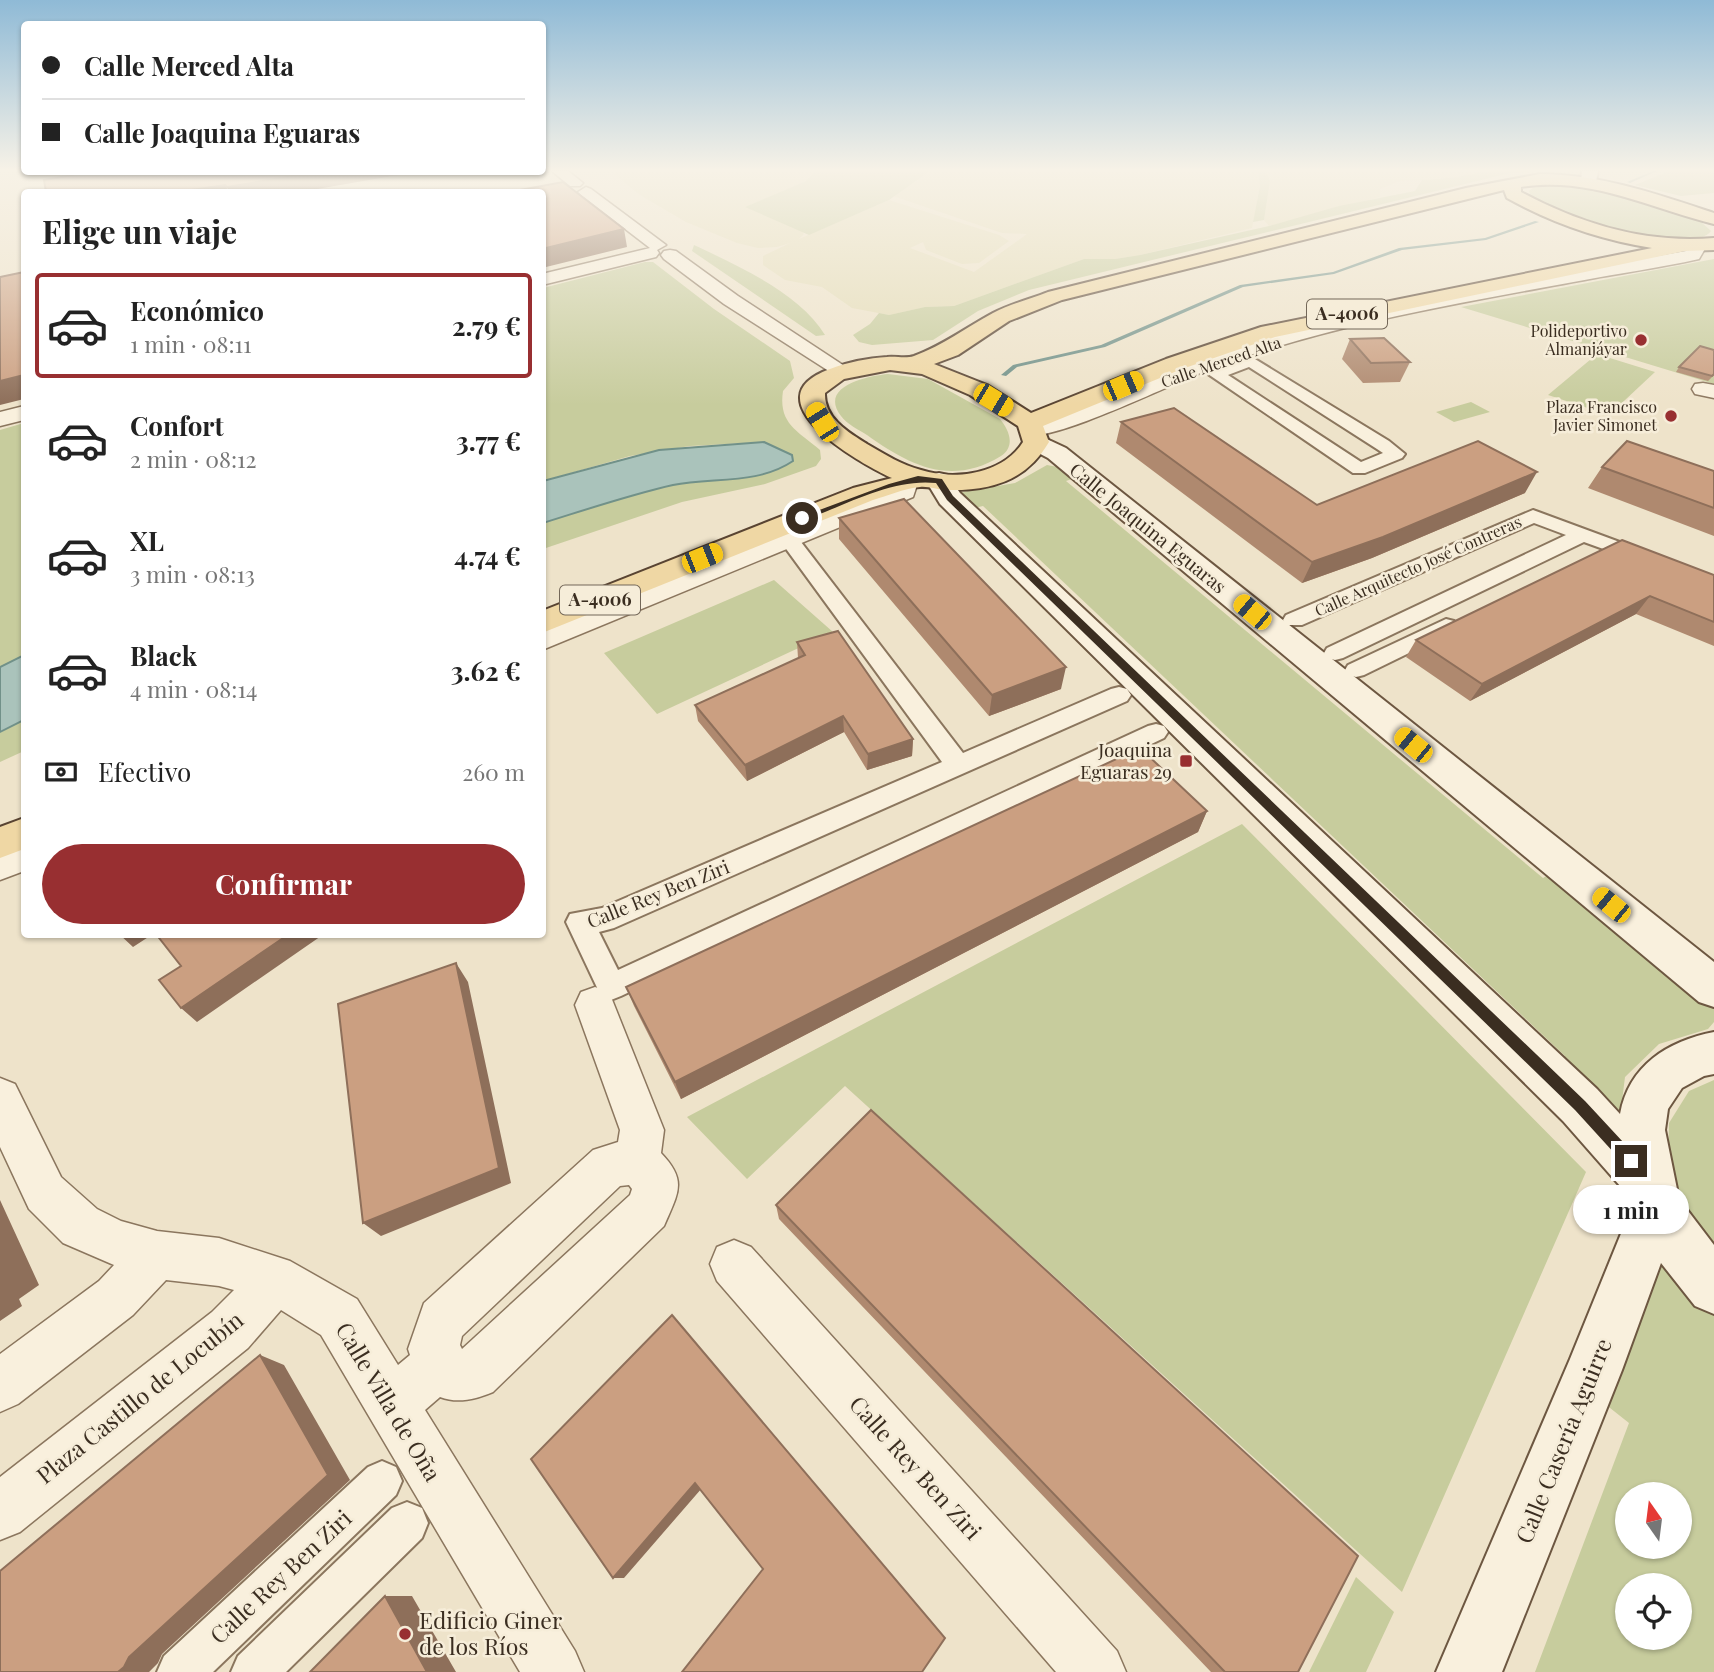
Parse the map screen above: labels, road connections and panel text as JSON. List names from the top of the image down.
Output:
{
  "streets": {
    "main road": [
      "A-4006",
      "Calle Merced Alta",
      "Calle Joaquina Eguaras",
      "Calle Casería Aguirre"
    ],
    "street": [
      "Calle Arquitecto José Contreras",
      "Calle Rey Ben Ziri",
      "Plaza Castillo de Locubín",
      "Calle Villa de Oña"
    ]
  },
  "crossings": [
    ["A-4006", "Calle Merced Alta"],
    ["A-4006", "Calle Joaquina Eguaras"],
    ["Calle Merced Alta", "Calle Joaquina Eguaras"],
    ["Plaza Castillo de Locubín", "Calle Villa de Oña"]
  ],
  "places": {
    "other": ["Polideportivo Almanjáyar", "Plaza Francisco Javier Simonet", "Edificio Giner de los Ríos"],
    "transit": ["Joaquina Eguaras 29"]
  },
  "north": "top",
  "page": {
    "banner": ["Calle Merced Alta", "Calle Joaquina Eguaras"],
    "heading": "Elige un viaje",
    "list": [
      {
        "name": "Económico",
        "note": "1 min · 08:11",
        "value": "2.79 €"
      },
      {
        "name": "Confort",
        "note": "2 min · 08:12",
        "value": "3.77 €"
      },
      {
        "name": "XL",
        "note": "3 min · 08:13",
        "value": "4.74 €"
      },
      {
        "name": "Black",
        "note": "4 min · 08:14",
        "value": "3.62 €"
      }
    ],
    "pay": ["Efectivo", "260 m"],
    "buttons": "Confirmar",
    "bubble": "1 min"
  }
}
